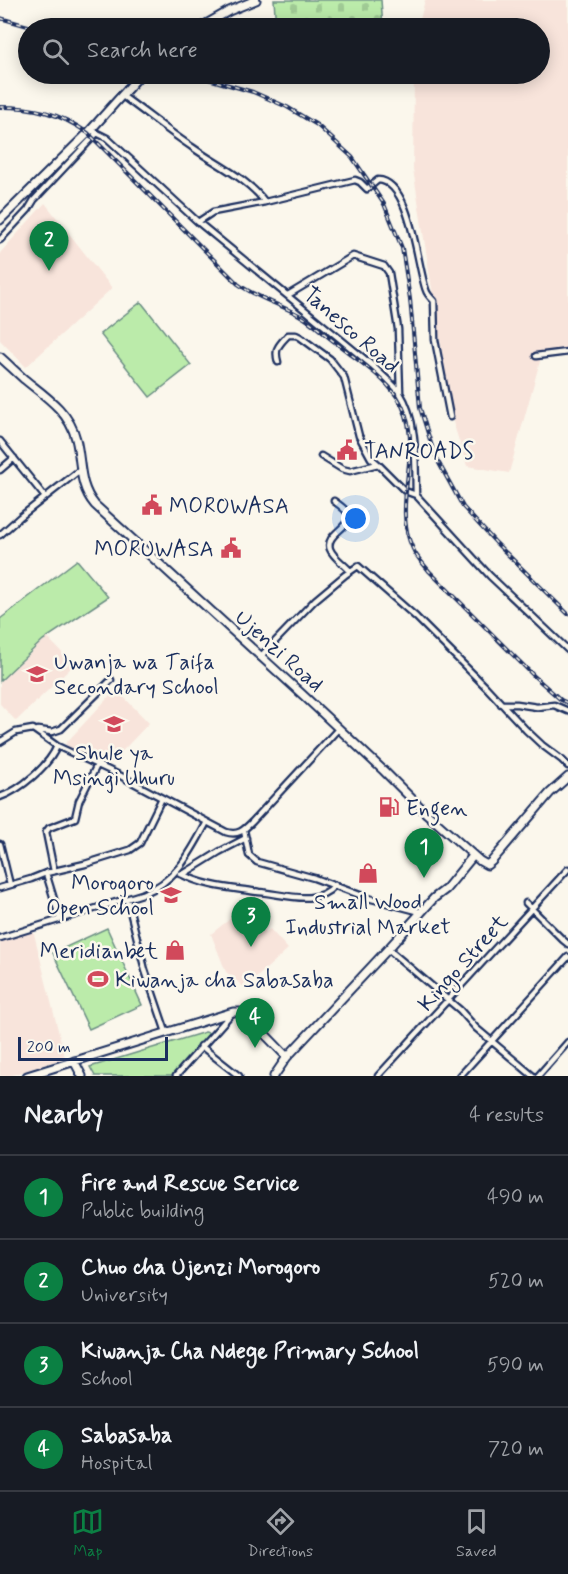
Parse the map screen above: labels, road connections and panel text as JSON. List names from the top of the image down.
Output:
{
  "streets": {
    "street": ["Tanesco Road", "Ujenzi Road", "Kingo Street"]
  },
  "places": {
    "public building": ["TANROADS", "MOROWASA", "MORUWASA"],
    "school or university": ["Uwanja wa Taifa Secondary School", "Shule ya Msingi Uhuru", "Morogoro Open School"],
    "fuel station": ["Engen"],
    "shop": ["Small Wood Industrial Market", "Meridianbet"],
    "sports": ["Kiwanja cha Sabasaba"]
  },
  "scale_bar": "200 m",
  "page": {
    "search": "Search here",
    "pins": [
      "2",
      "1",
      "3",
      "4"
    ],
    "scale": "200 m",
    "heading": ["Nearby", "4 results"],
    "list": [
      {
        "mark": "1",
        "name": "Fire and Rescue Service",
        "note": "Public building",
        "value": "490 m"
      },
      {
        "mark": "2",
        "name": "Chuo cha Ujenzi Morogoro",
        "note": "University",
        "value": "520 m"
      },
      {
        "mark": "3",
        "name": "Kiwanja Cha Ndege Primary School",
        "note": "School",
        "value": "590 m"
      },
      {
        "mark": "4",
        "name": "Sabasaba",
        "note": "Hospital",
        "value": "720 m"
      }
    ],
    "nav": ["Map", "Directions", "Saved"]
  }
}
